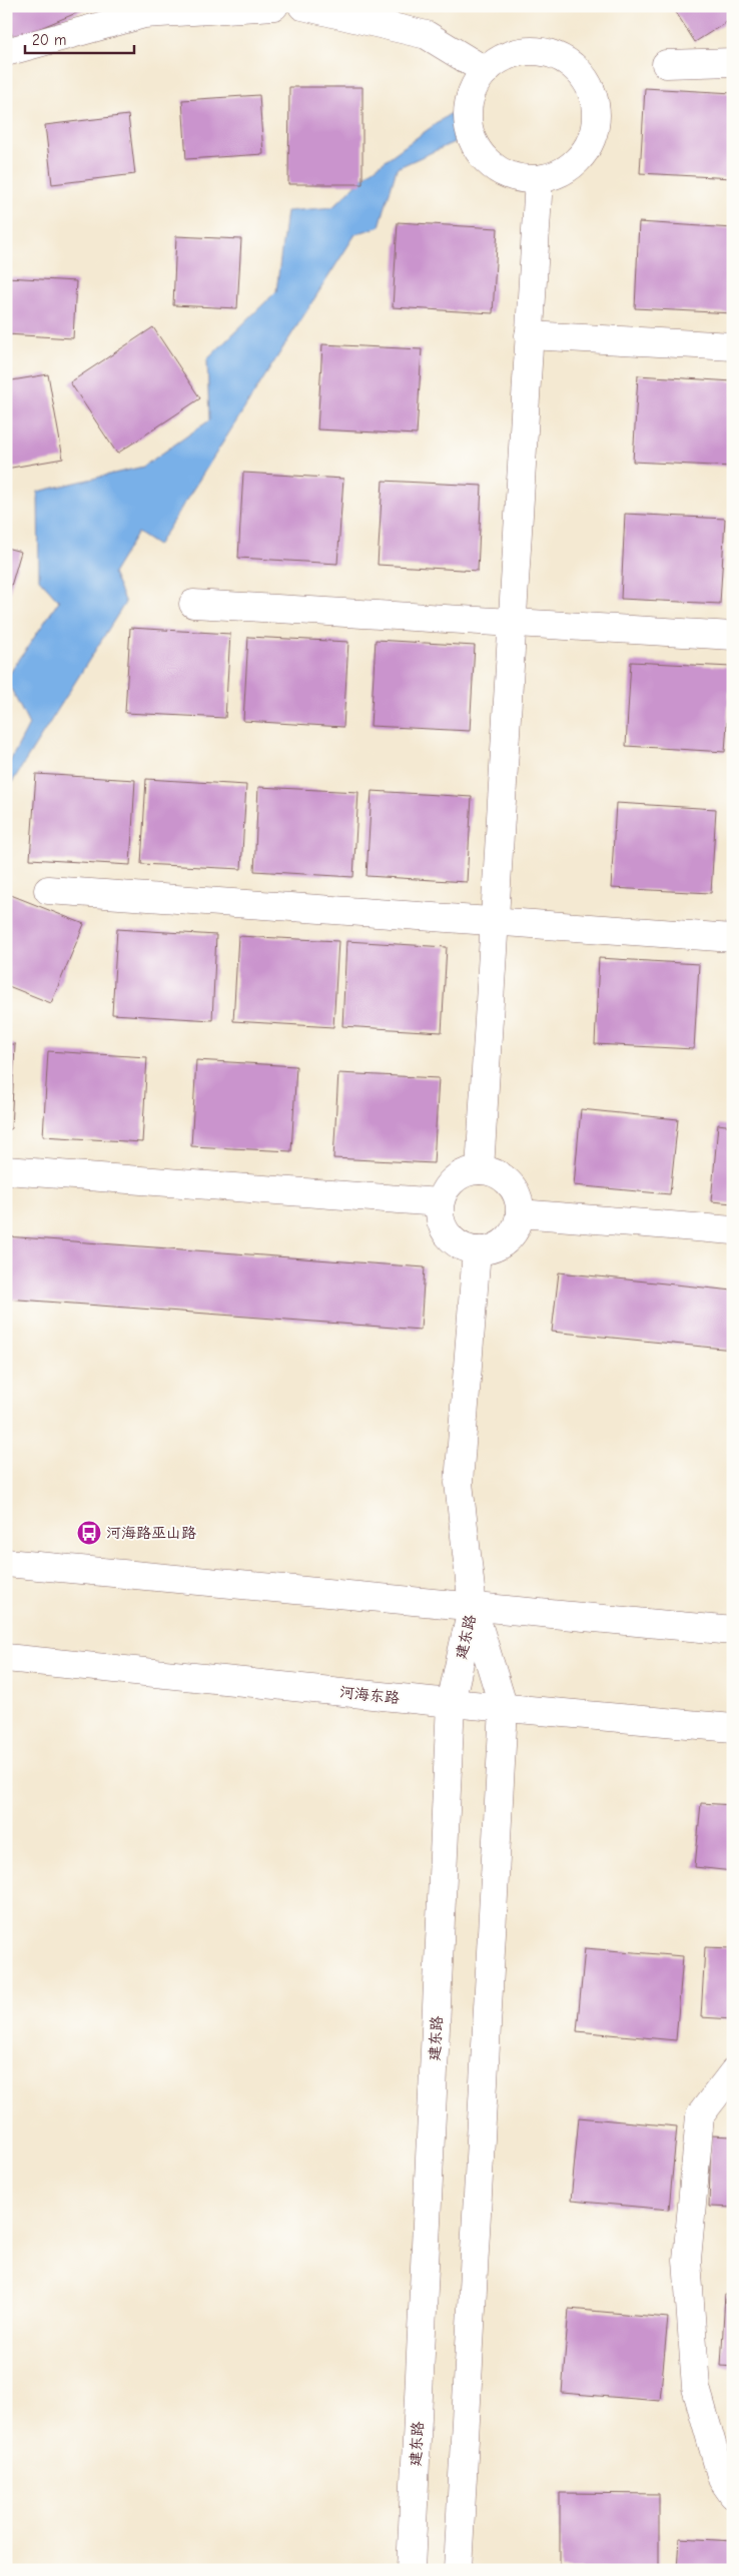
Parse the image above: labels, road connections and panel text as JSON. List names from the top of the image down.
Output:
{
  "streets": {
    "street": ["建东路", "河海东路"]
  },
  "crossings": [
    ["建东路", "河海东路"]
  ],
  "places": {
    "bus stop": ["河海路巫山路"]
  },
  "scale_bar": "20 m"
}
